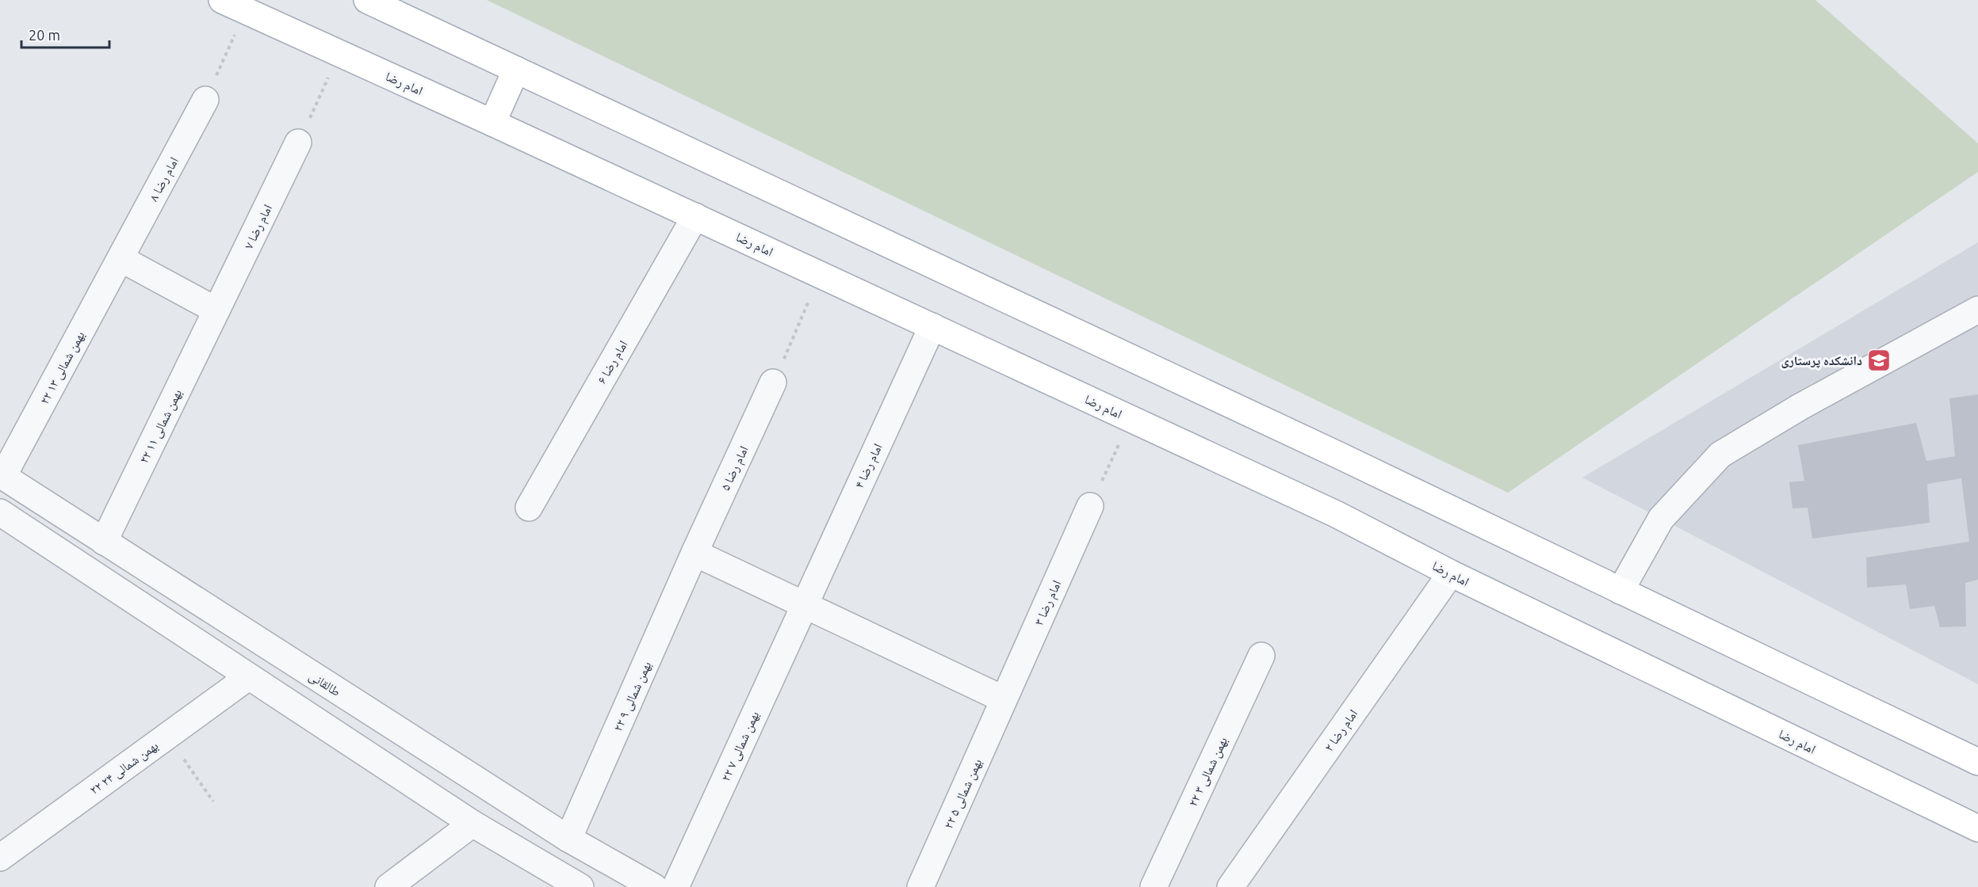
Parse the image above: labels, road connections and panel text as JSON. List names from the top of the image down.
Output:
{
  "streets": {
    "main road": ["امام رضا"],
    "street": [
      "امام رضا ۸",
      "امام رضا ۷",
      "امام رضا ۶",
      "۲۲ بهمن شمالی ۱۳",
      "۲۲ بهمن شمالی ۱۱",
      "امام رضا ۴",
      "امام رضا ۵",
      "امام رضا ۳",
      "طالقانی",
      "۲۲ بهمن شمالی ۹",
      "امام رضا ۲",
      "۲۲ بهمن شمالی ۷",
      "۲۲ بهمن شمالی ۲۴",
      "۲۲ بهمن شمالی ۳",
      "۲۲ بهمن شمالی ۵"
    ]
  },
  "crossings": [
    ["امام رضا", "امام رضا ۶"],
    ["امام رضا", "امام رضا ۴"],
    ["امام رضا", "امام رضا ۲"],
    ["امام رضا ۸", "۲۲ بهمن شمالی ۱۳"],
    ["امام رضا ۷", "۲۲ بهمن شمالی ۱۱"],
    ["۲۲ بهمن شمالی ۱۳", "طالقانی"],
    ["۲۲ بهمن شمالی ۱۱", "طالقانی"],
    ["امام رضا ۴", "۲۲ بهمن شمالی ۷"],
    ["امام رضا ۵", "۲۲ بهمن شمالی ۹"],
    ["امام رضا ۳", "۲۲ بهمن شمالی ۵"],
    ["طالقانی", "۲۲ بهمن شمالی ۹"]
  ],
  "places": {
    "school or university": ["دانشکده پرستاری"]
  },
  "scale_bar": "20 m"
}
